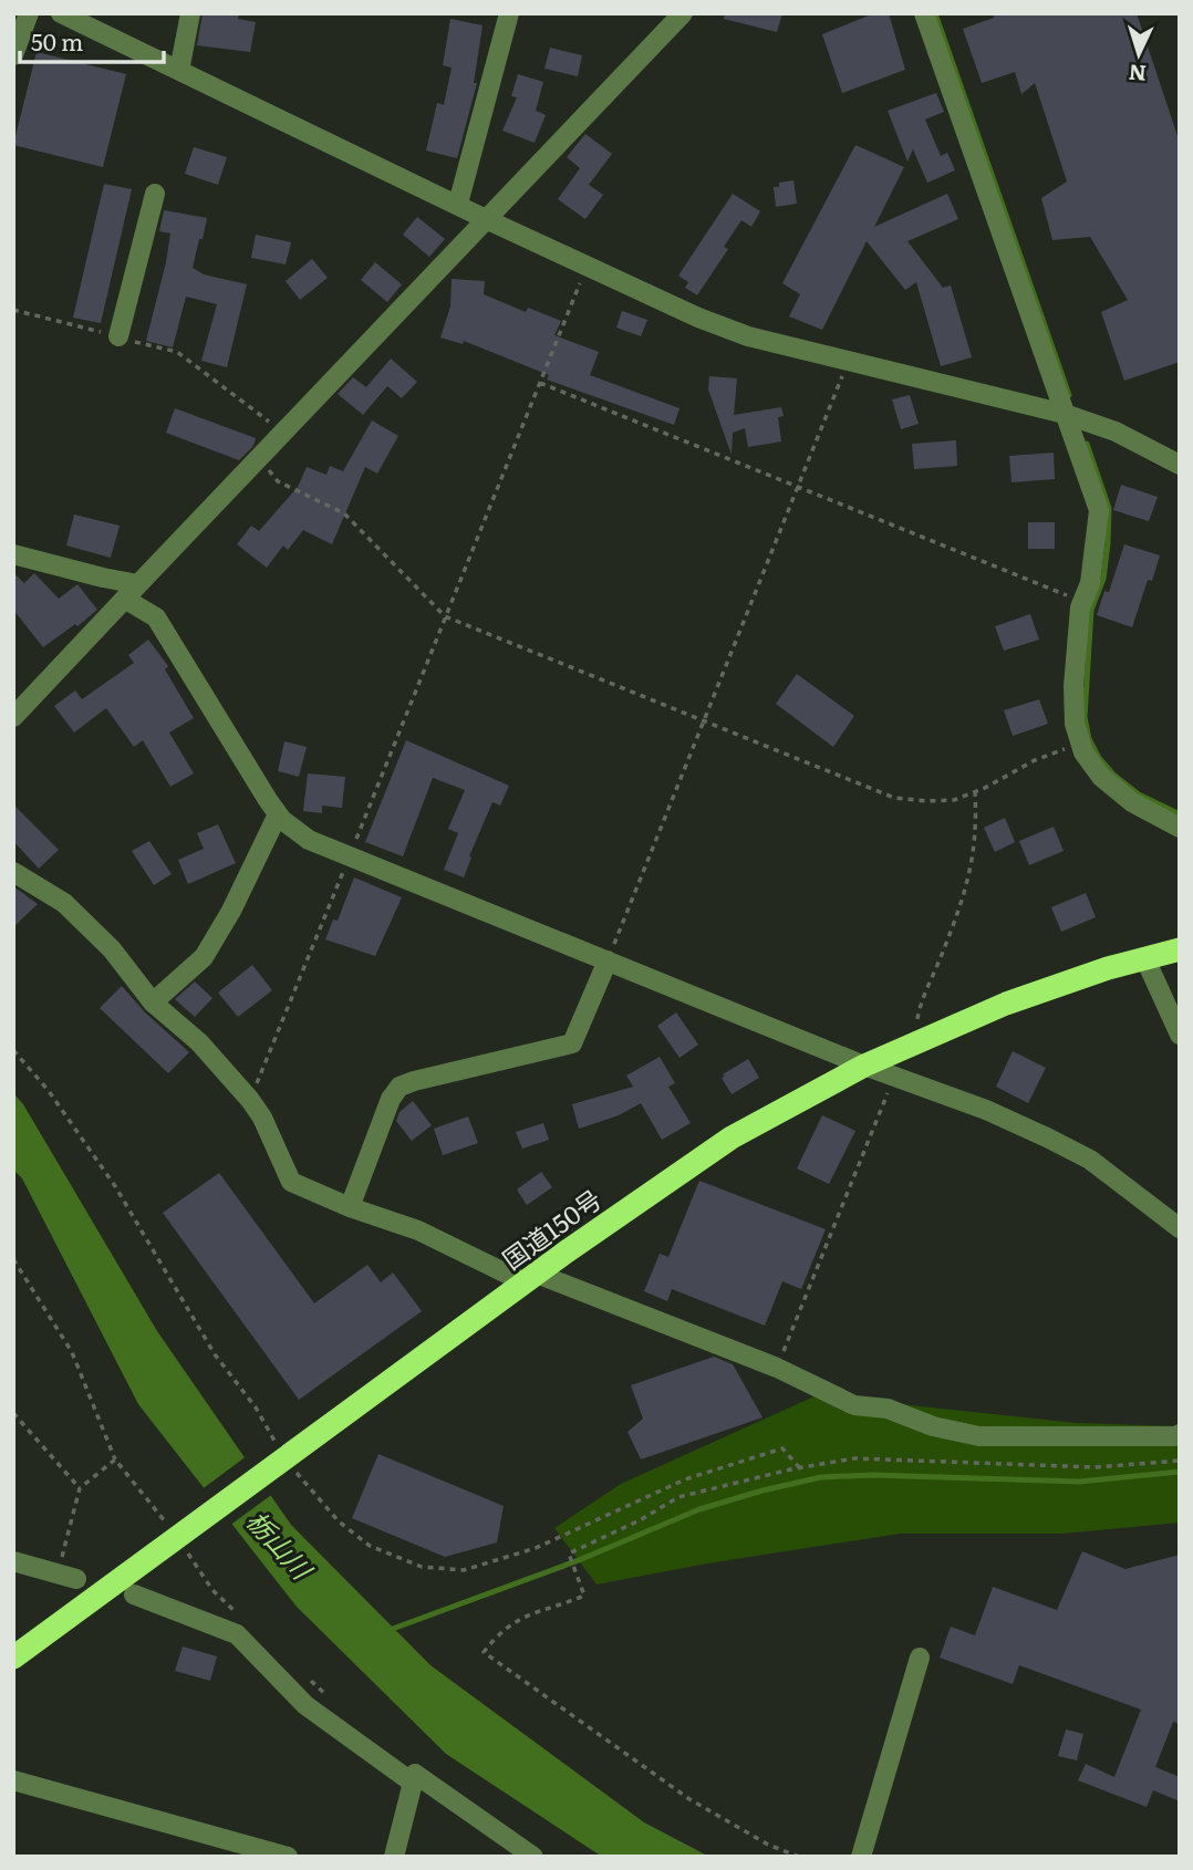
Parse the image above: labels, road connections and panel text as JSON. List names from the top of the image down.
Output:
{
  "streets": {
    "highway": ["国道150号"]
  },
  "water": ["栃山川"],
  "scale_bar": "50 m",
  "north": "bottom"
}
